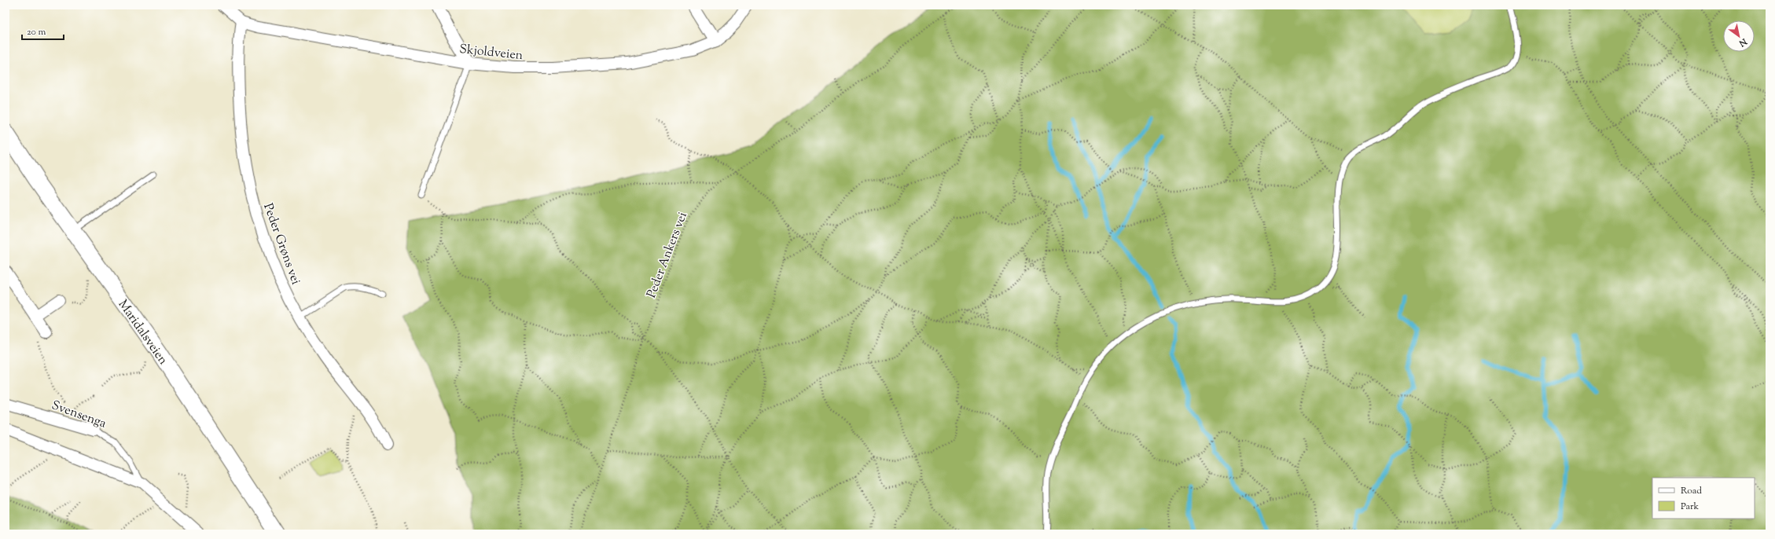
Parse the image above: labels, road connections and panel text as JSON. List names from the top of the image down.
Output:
{
  "streets": {
    "main road": ["Maridalsveien"],
    "street": ["Skjoldveien", "Peder Grøns vei", "Svensenga"],
    "path": ["Peder Ankers vei"]
  },
  "crossings": [
    ["Skjoldveien", "Peder Grøns vei"]
  ],
  "legend": ["Road", "Park"],
  "scale_bar": "20 m",
  "north": "bottom right"
}
